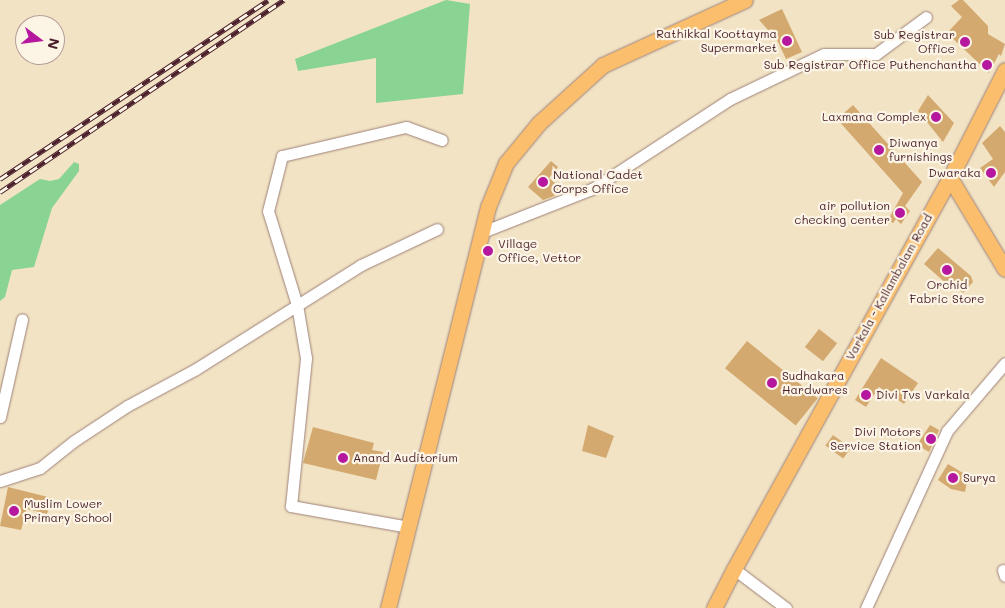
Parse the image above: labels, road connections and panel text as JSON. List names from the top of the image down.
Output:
{
  "streets": {
    "main road": ["Varkala - Kallambalam Road"]
  },
  "places": [
    "Rathikkal Koottayma Supermarket",
    "Sub Registrar Office",
    "Sub Registrar Office Puthenchantha",
    "Laxmana Complex",
    "Diwanya furnishings",
    "Dwaraka",
    "National Cadet Corps Office",
    "air pollution checking center",
    "Village Office, Vettor",
    "Orchid Fabric Store",
    "Sudhakara Hardwares",
    "Divi Tvs Varkala",
    "Divi Motors Service Station",
    "Anand Auditorium",
    "Surya",
    "Muslim Lower Primary School"
  ],
  "north": "right"
}
